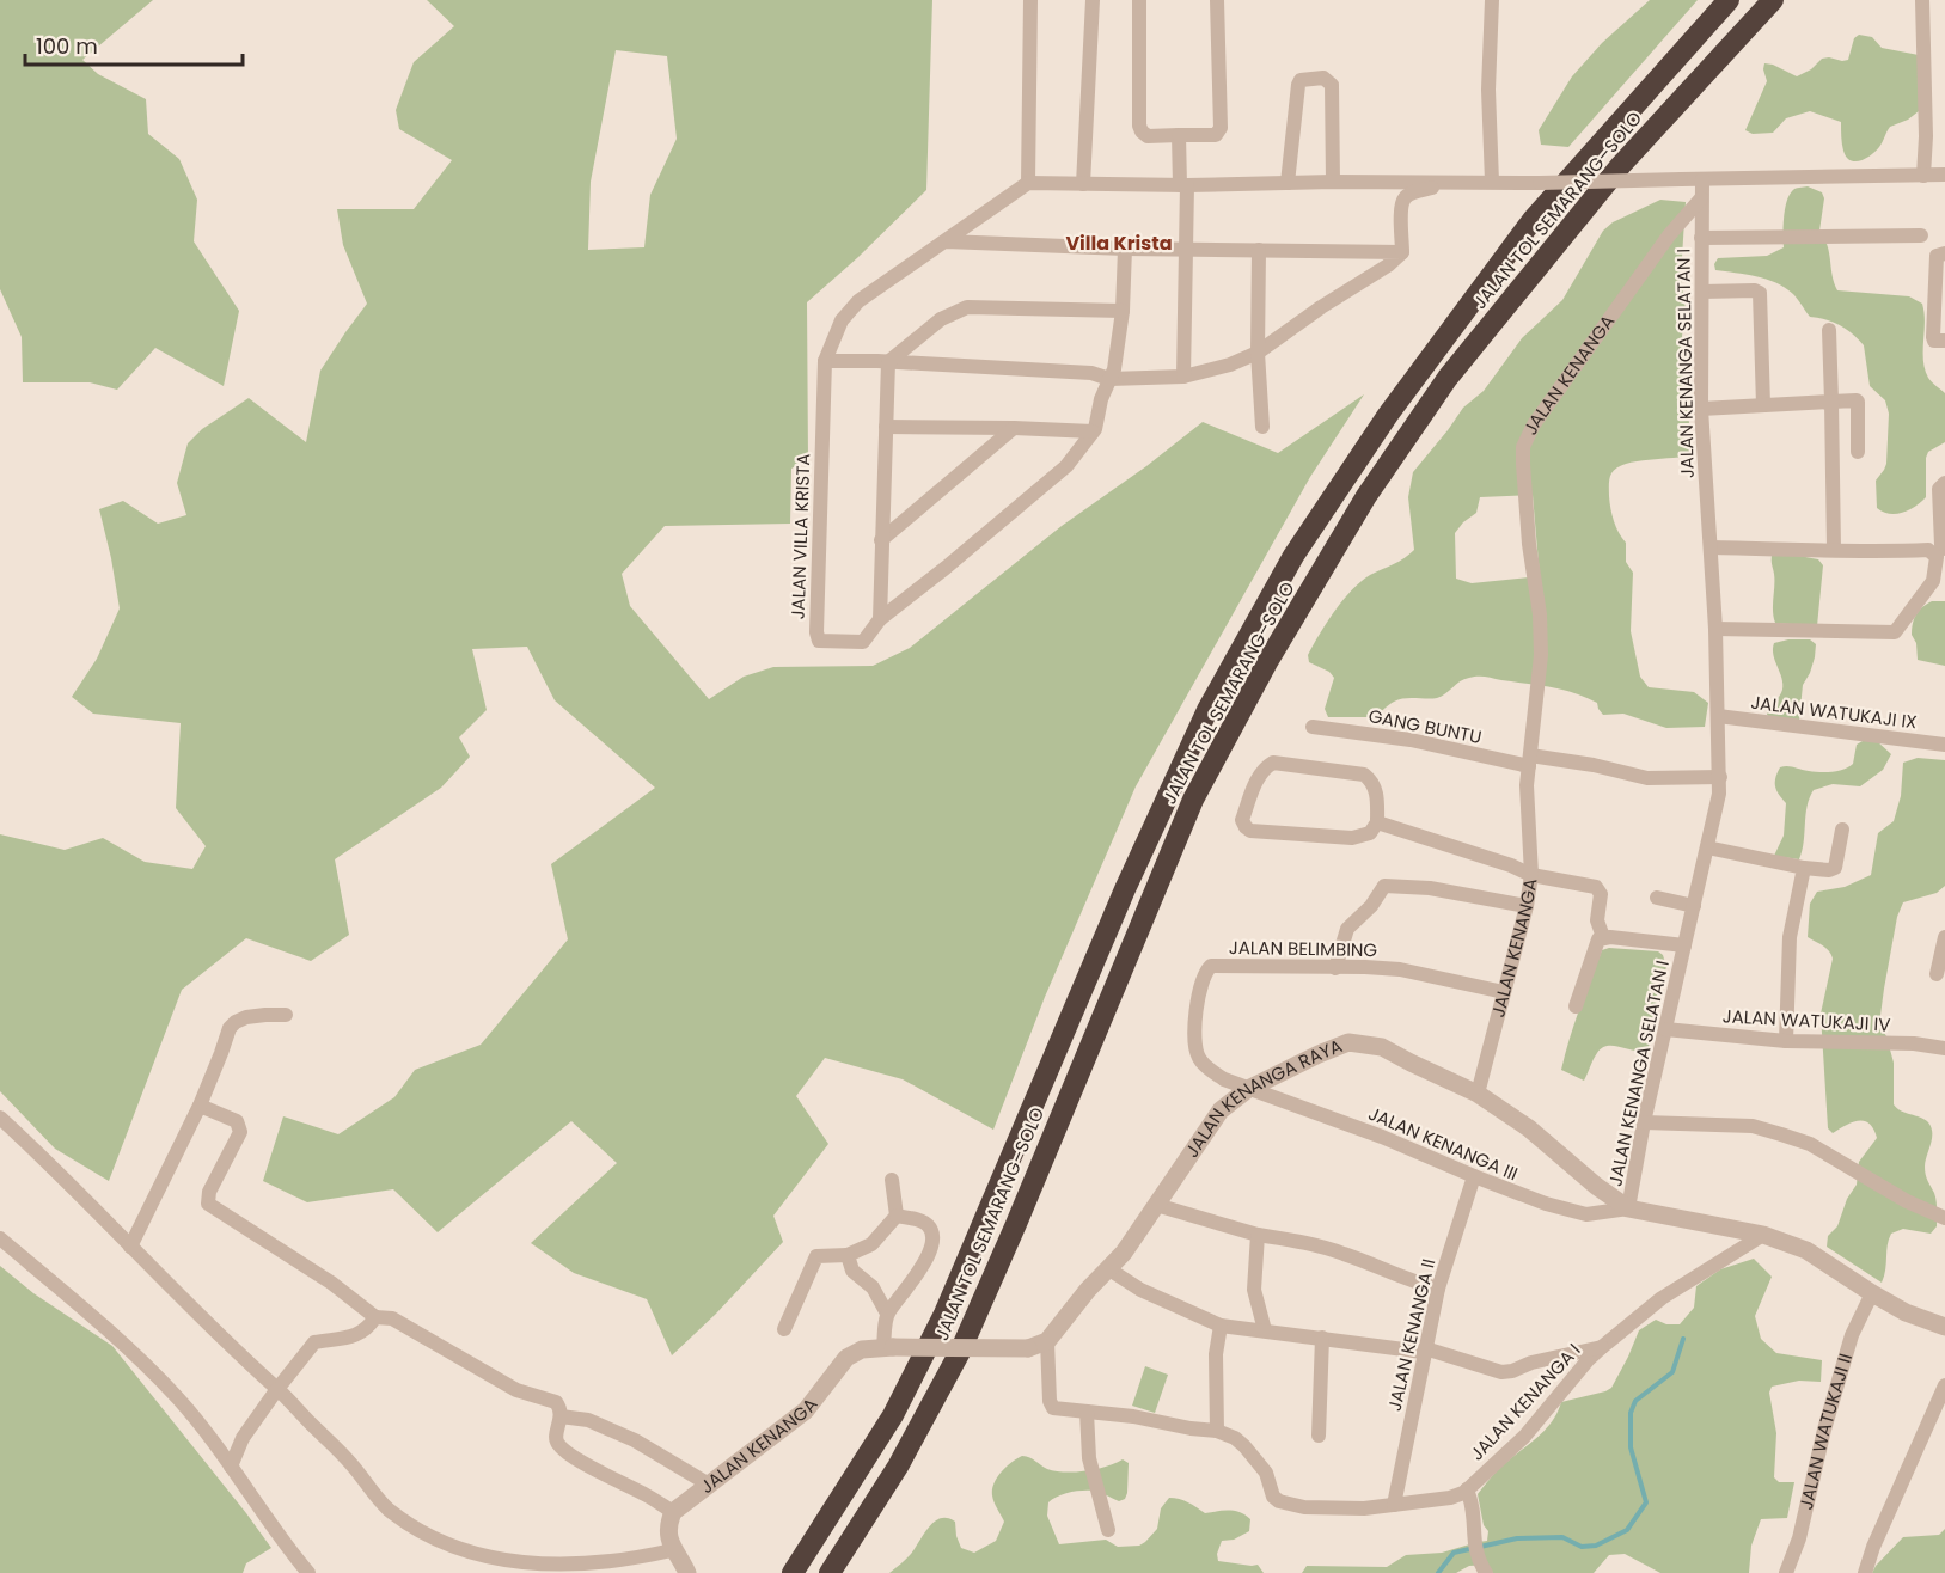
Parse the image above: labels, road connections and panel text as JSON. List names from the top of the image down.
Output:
{
  "streets": {
    "highway": ["JALAN TOL SEMARANG–SOLO"],
    "street": [
      "JALAN KENANGA SELATAN I",
      "JALAN KENANGA",
      "JALAN VILLA KRISTA",
      "JALAN WATUKAJI IX",
      "GANG BUNTU",
      "JALAN BELIMBING",
      "JALAN WATUKAJI IV",
      "JALAN KENANGA RAYA",
      "JALAN KENANGA III",
      "JALAN KENANGA II",
      "JALAN KENANGA I",
      "JALAN WATUKAJI II"
    ]
  },
  "crossings": [
    ["JALAN KENANGA SELATAN I", "JALAN KENANGA"],
    ["JALAN KENANGA SELATAN I", "JALAN WATUKAJI IX"],
    ["JALAN KENANGA SELATAN I", "JALAN WATUKAJI IV"],
    ["JALAN KENANGA SELATAN I", "JALAN KENANGA RAYA"],
    ["JALAN KENANGA SELATAN I", "JALAN KENANGA III"],
    ["JALAN KENANGA", "GANG BUNTU"],
    ["JALAN KENANGA", "JALAN BELIMBING"],
    ["JALAN KENANGA", "JALAN KENANGA RAYA"],
    ["JALAN BELIMBING", "JALAN KENANGA RAYA"],
    ["JALAN BELIMBING", "JALAN KENANGA III"],
    ["JALAN KENANGA RAYA", "JALAN KENANGA III"],
    ["JALAN KENANGA RAYA", "JALAN KENANGA I"],
    ["JALAN KENANGA III", "JALAN KENANGA II"],
    ["JALAN KENANGA II", "JALAN KENANGA I"]
  ],
  "districts": ["Villa Krista"],
  "scale_bar": "100 m"
}
